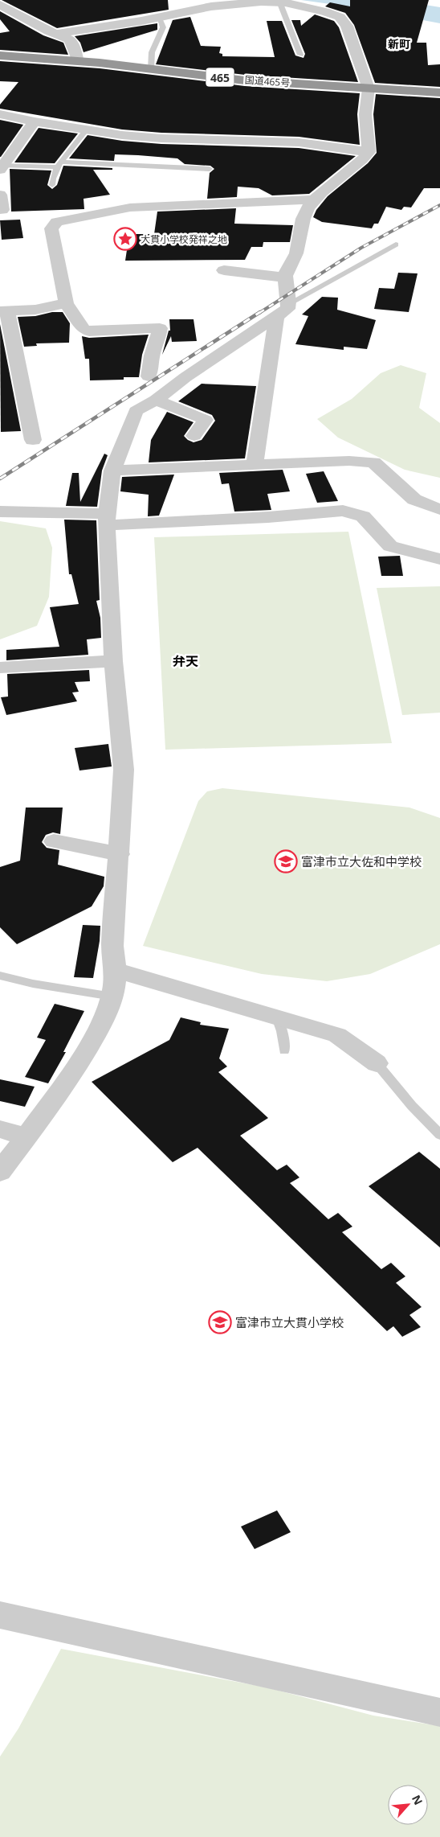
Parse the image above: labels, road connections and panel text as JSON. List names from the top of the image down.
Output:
{
  "streets": {
    "highway": ["465", "国道465号"]
  },
  "districts": ["新町", "弁天"],
  "places": {
    "place": ["大貫小学校発祥之地"],
    "school or university": ["富津市立大佐和中学校", "富津市立大貫小学校"]
  },
  "north": "top right"
}
